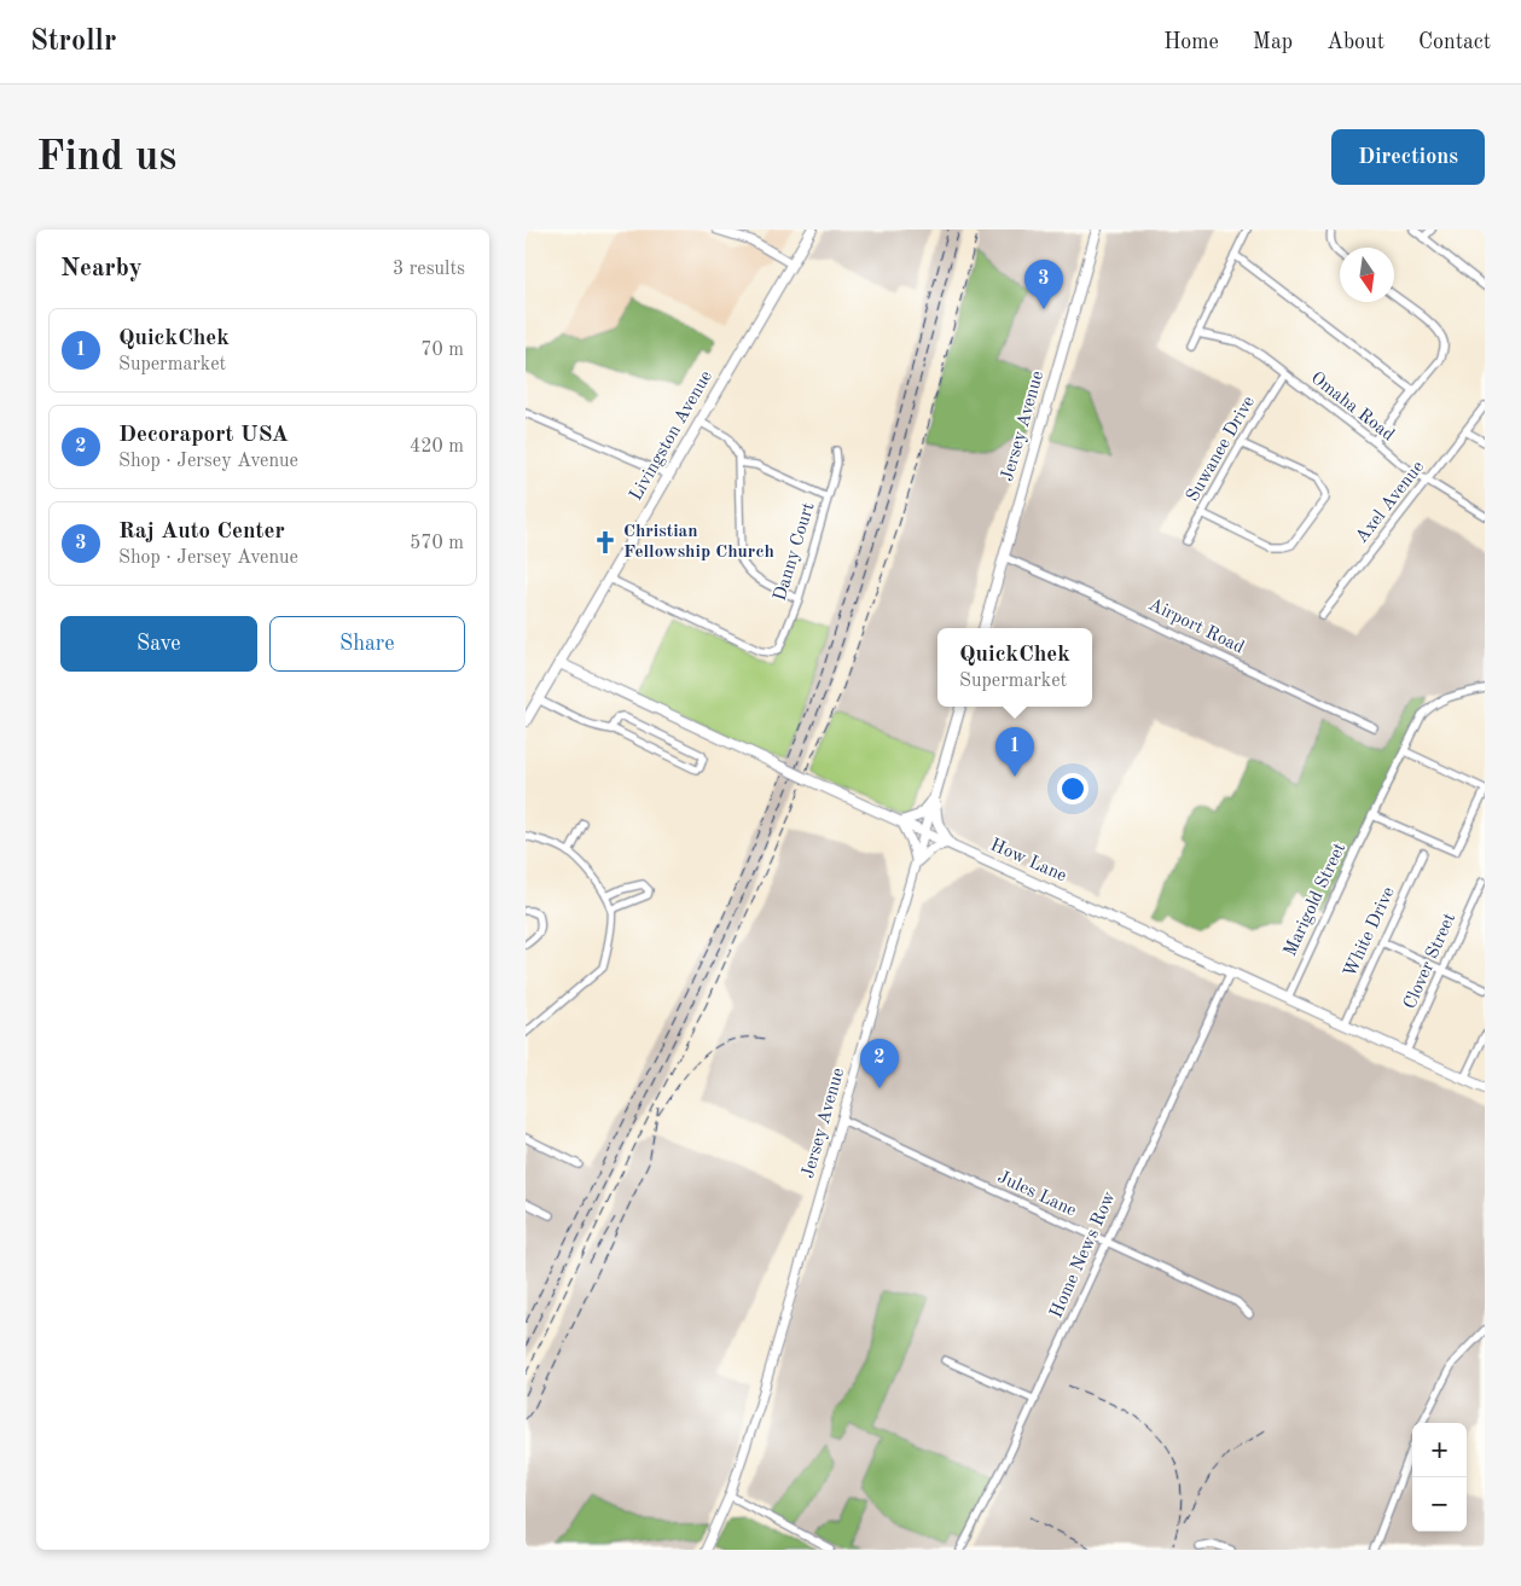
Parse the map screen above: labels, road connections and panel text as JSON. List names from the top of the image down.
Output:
{
  "streets": {
    "main road": ["Jersey Avenue", "Livingston Avenue", "How Lane"],
    "street": [
      "Omaha Road",
      "Suwanee Drive",
      "Axel Avenue",
      "Danny Court",
      "Airport Road",
      "Marigold Street",
      "White Drive",
      "Clover Street",
      "Jules Lane",
      "Home News Row"
    ]
  },
  "crossings": [
    ["Omaha Road", "Suwanee Drive"],
    ["Omaha Road", "Axel Avenue"],
    ["Jersey Avenue", "Airport Road"],
    ["Jersey Avenue", "How Lane"],
    ["Jersey Avenue", "Jules Lane"],
    ["Livingston Avenue", "Danny Court"],
    ["Livingston Avenue", "How Lane"],
    ["How Lane", "Marigold Street"],
    ["How Lane", "White Drive"],
    ["How Lane", "Clover Street"],
    ["How Lane", "Home News Row"],
    ["Jules Lane", "Home News Row"]
  ],
  "places": {
    "church": ["Christian Fellowship Church"]
  },
  "north": "bottom",
  "page": {
    "header": "Strollr",
    "nav": [
      "Home",
      "Map",
      "About",
      "Contact"
    ],
    "buttons": [
      "Directions",
      ["Save", "Share"]
    ],
    "title": "Find us",
    "heading": ["Nearby", "3 results"],
    "pins": ["3", "1", "2"],
    "list": [
      {
        "mark": "1",
        "name": "QuickChek",
        "note": "Supermarket",
        "value": "70 m"
      },
      {
        "mark": "2",
        "name": "Decoraport USA",
        "note": "Shop · Jersey Avenue",
        "value": "420 m"
      },
      {
        "mark": "3",
        "name": "Raj Auto Center",
        "note": "Shop · Jersey Avenue",
        "value": "570 m"
      }
    ],
    "popup": ["QuickChek", "Supermarket"],
    "map_buttons": ["+", "−"]
  }
}
